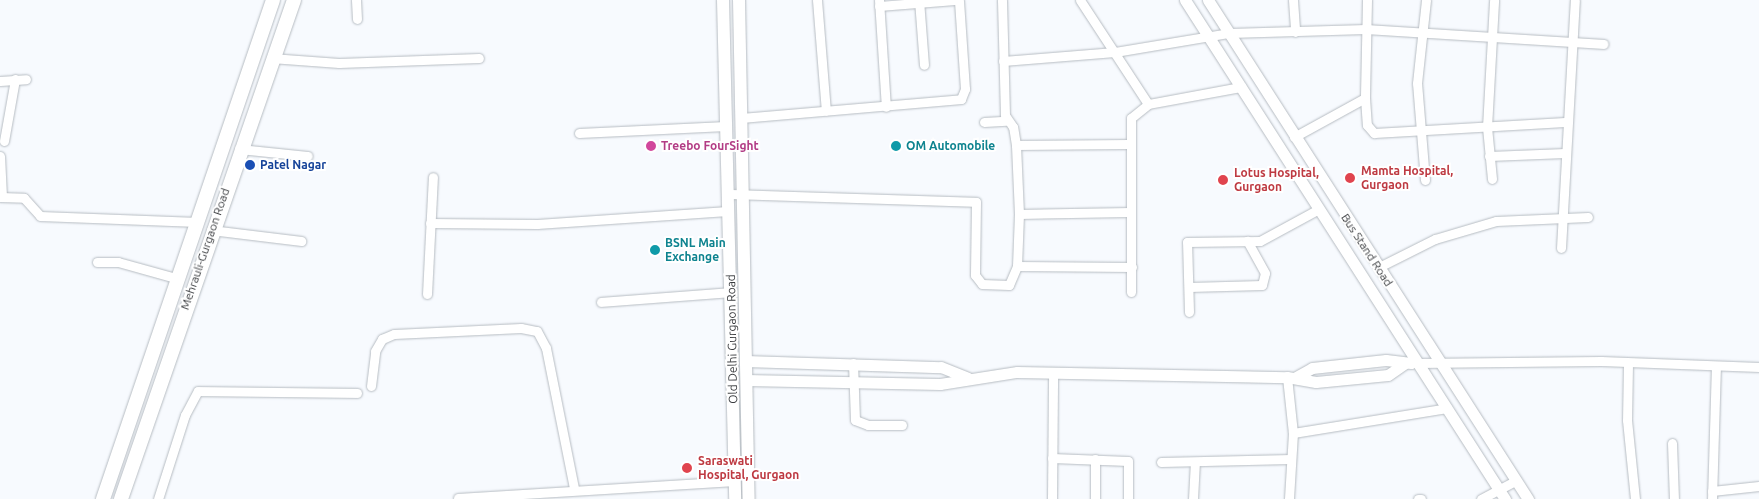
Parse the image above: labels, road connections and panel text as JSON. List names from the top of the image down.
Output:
{
  "streets": {
    "main road": ["Mehrauli-Gurgaon Road", "Old Delhi Gurgaon Road"],
    "street": ["Bus Stand Road"]
  },
  "places": [
    "Treebo FourSight",
    "OM Automobile",
    "Patel Nagar",
    "Mamta Hospital, Gurgaon",
    "Lotus Hospital, Gurgaon",
    "BSNL Main Exchange",
    "Saraswati Hospital, Gurgaon"
  ]
}
